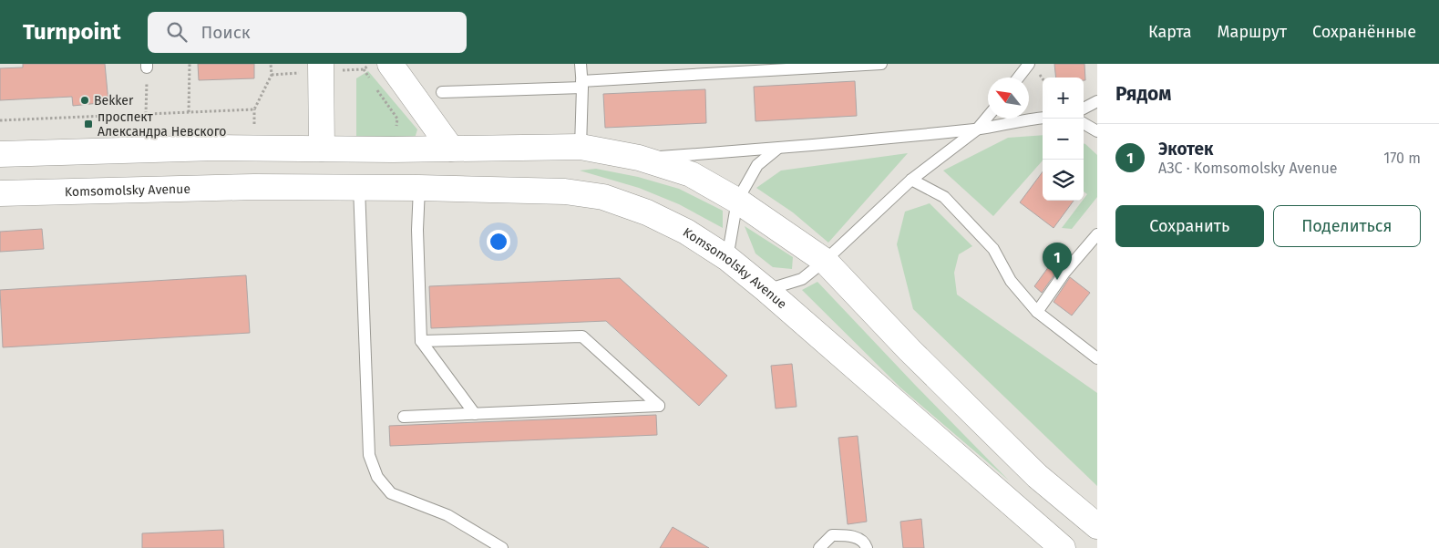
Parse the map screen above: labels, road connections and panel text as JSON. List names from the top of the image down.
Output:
{
  "streets": {
    "main road": ["Komsomolsky Avenue"]
  },
  "places": {
    "other": ["Bekker"],
    "transit": ["проспект Александра Невского"]
  },
  "north": "top left",
  "page": {
    "header": "Turnpoint",
    "search": "Поиск",
    "nav": ["Карта", "Маршрут", "Сохранённые"],
    "heading": "Рядом",
    "map_buttons": ["+", "−"],
    "list": [
      {
        "mark": "1",
        "name": "Экотек",
        "note": "АЗС · Komsomolsky Avenue",
        "value": "170 m"
      }
    ],
    "buttons": ["Сохранить", "Поделиться"],
    "pins": "1"
  }
}
